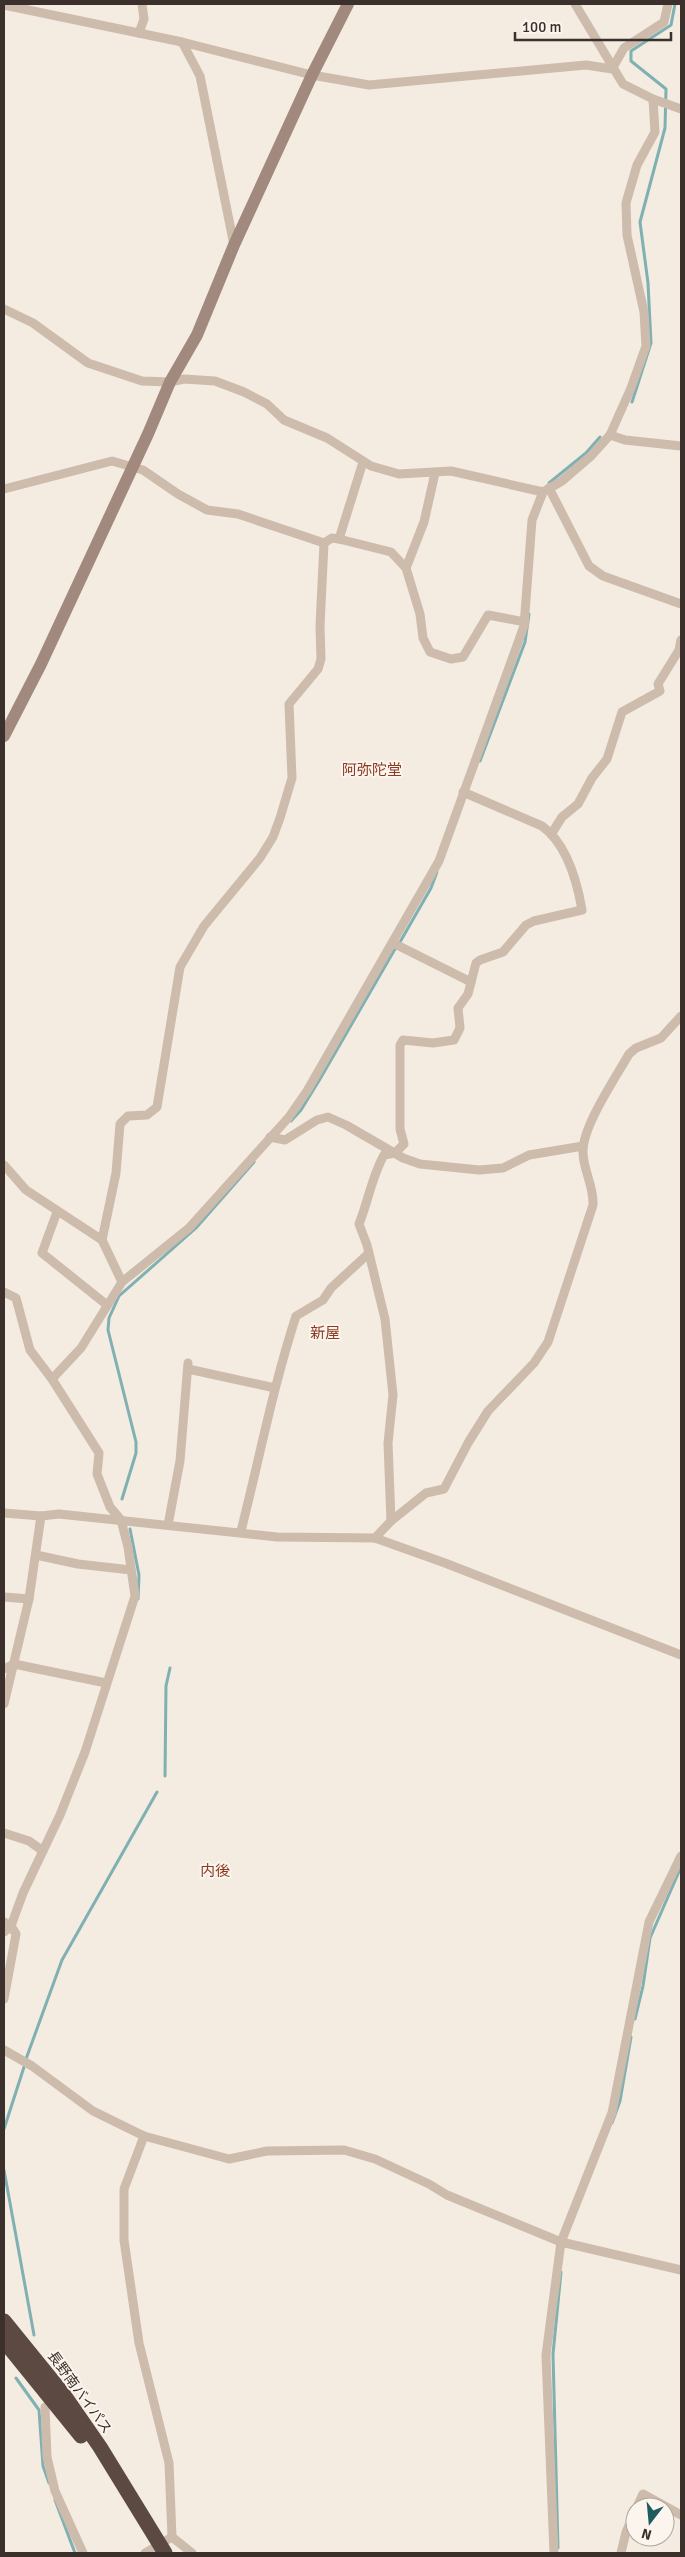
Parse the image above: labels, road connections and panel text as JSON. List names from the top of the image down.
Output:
{
  "streets": {
    "highway": ["長野南バイパス"]
  },
  "districts": ["阿弥陀堂", "新屋", "内後"],
  "scale_bar": "100 m",
  "north": "bottom"
}
